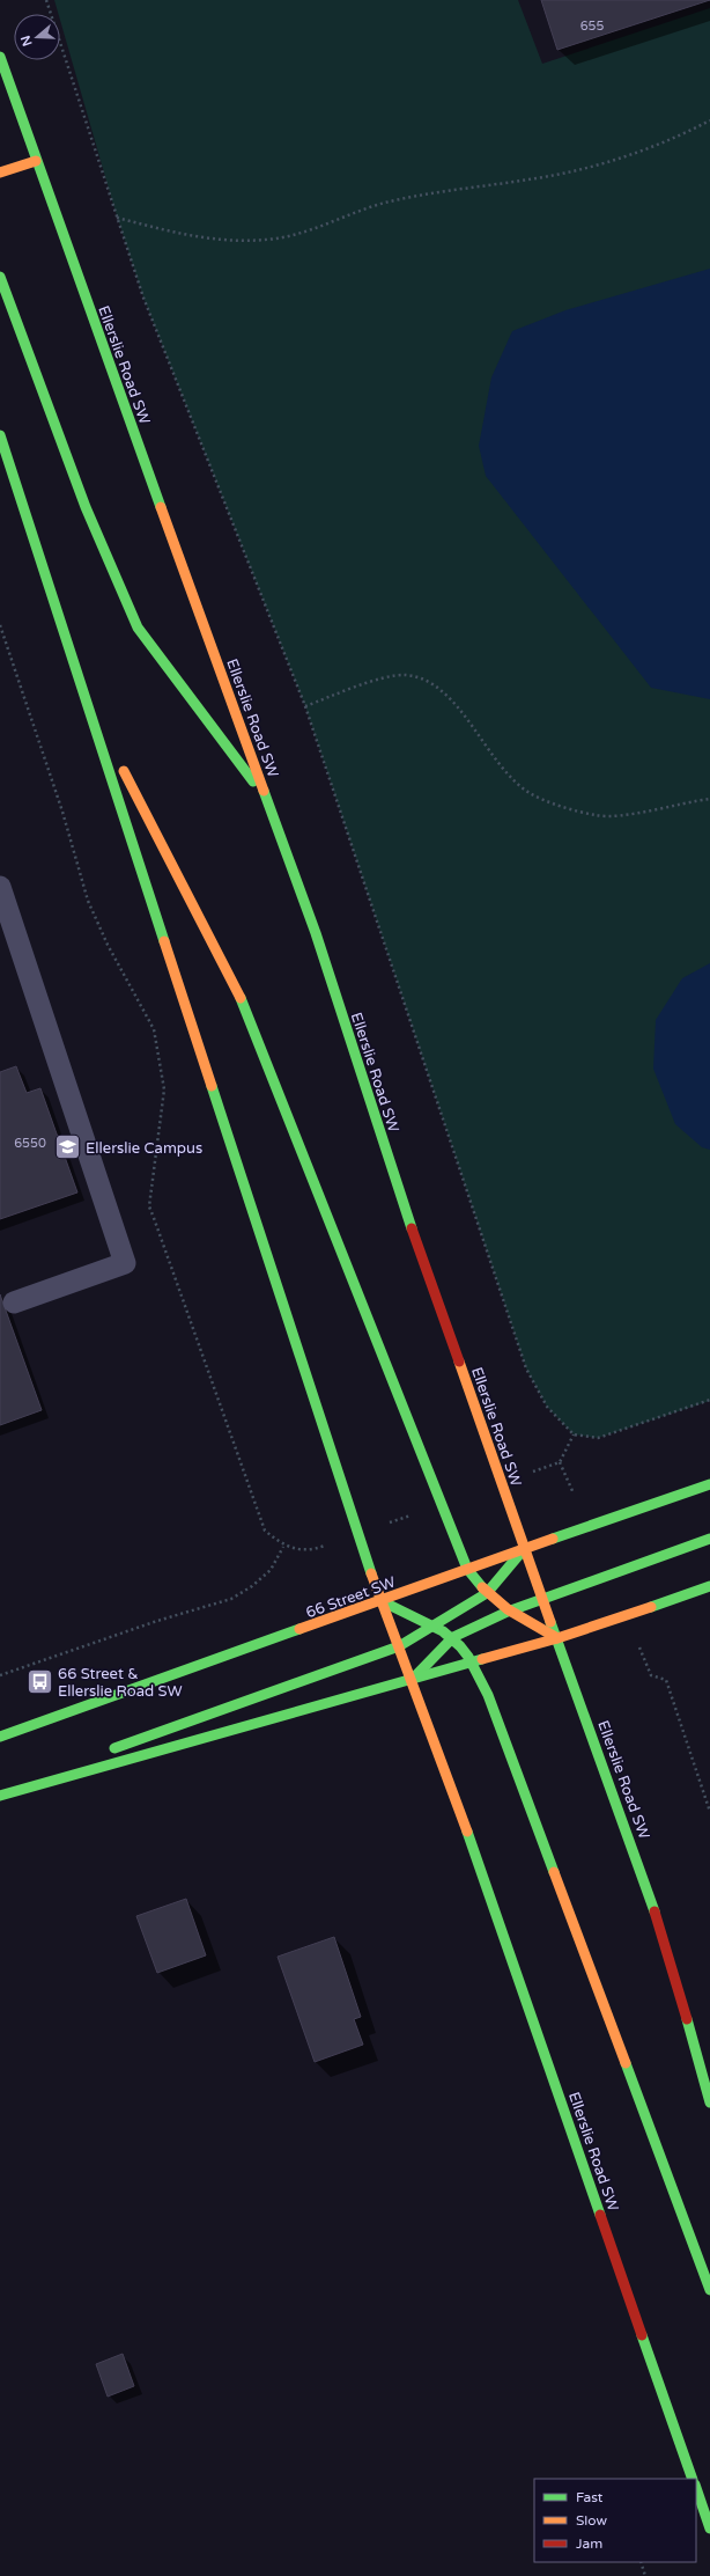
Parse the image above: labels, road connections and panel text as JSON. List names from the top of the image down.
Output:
{
  "streets": {
    "main road": ["Ellerslie Road SW", "66 Street SW"]
  },
  "crossings": [
    ["Ellerslie Road SW", "66 Street SW"]
  ],
  "places": {
    "school or university": ["Ellerslie Campus"],
    "bus stop": ["66 Street & Ellerslie Road SW"]
  },
  "house_numbers": ["655", "6550"],
  "legend": ["Fast", "Slow", "Jam"],
  "north": "left"
}
